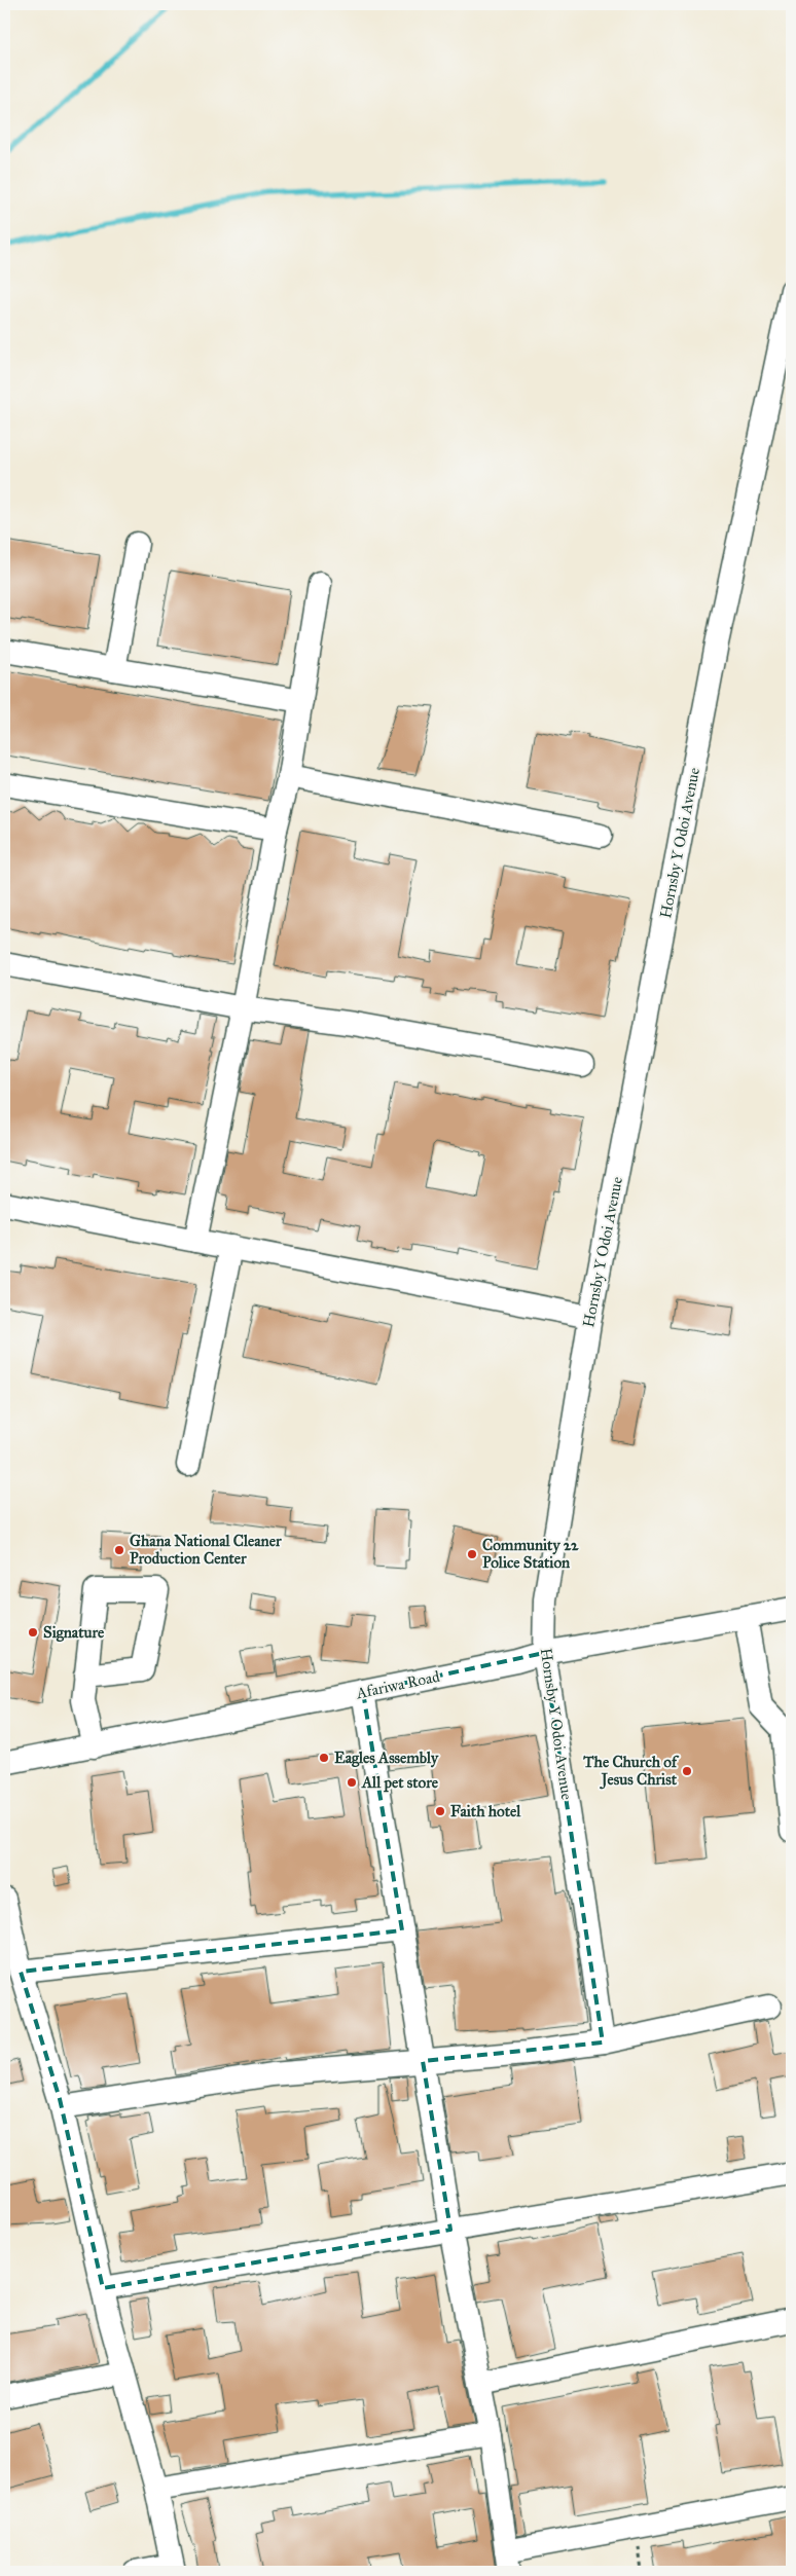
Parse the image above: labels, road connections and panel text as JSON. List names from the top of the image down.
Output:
{
  "streets": {
    "street": ["Hornsby Y Odoi Avenue", "Afariwa Road"]
  },
  "crossings": [
    ["Hornsby Y Odoi Avenue", "Afariwa Road"]
  ],
  "places": [
    "Ghana National Cleaner Production Center",
    "Community 22 Police Station",
    "Signature",
    "Eagles Assembly",
    "The Church of Jesus Christ",
    "All pet store",
    "Faith hotel"
  ]
}
